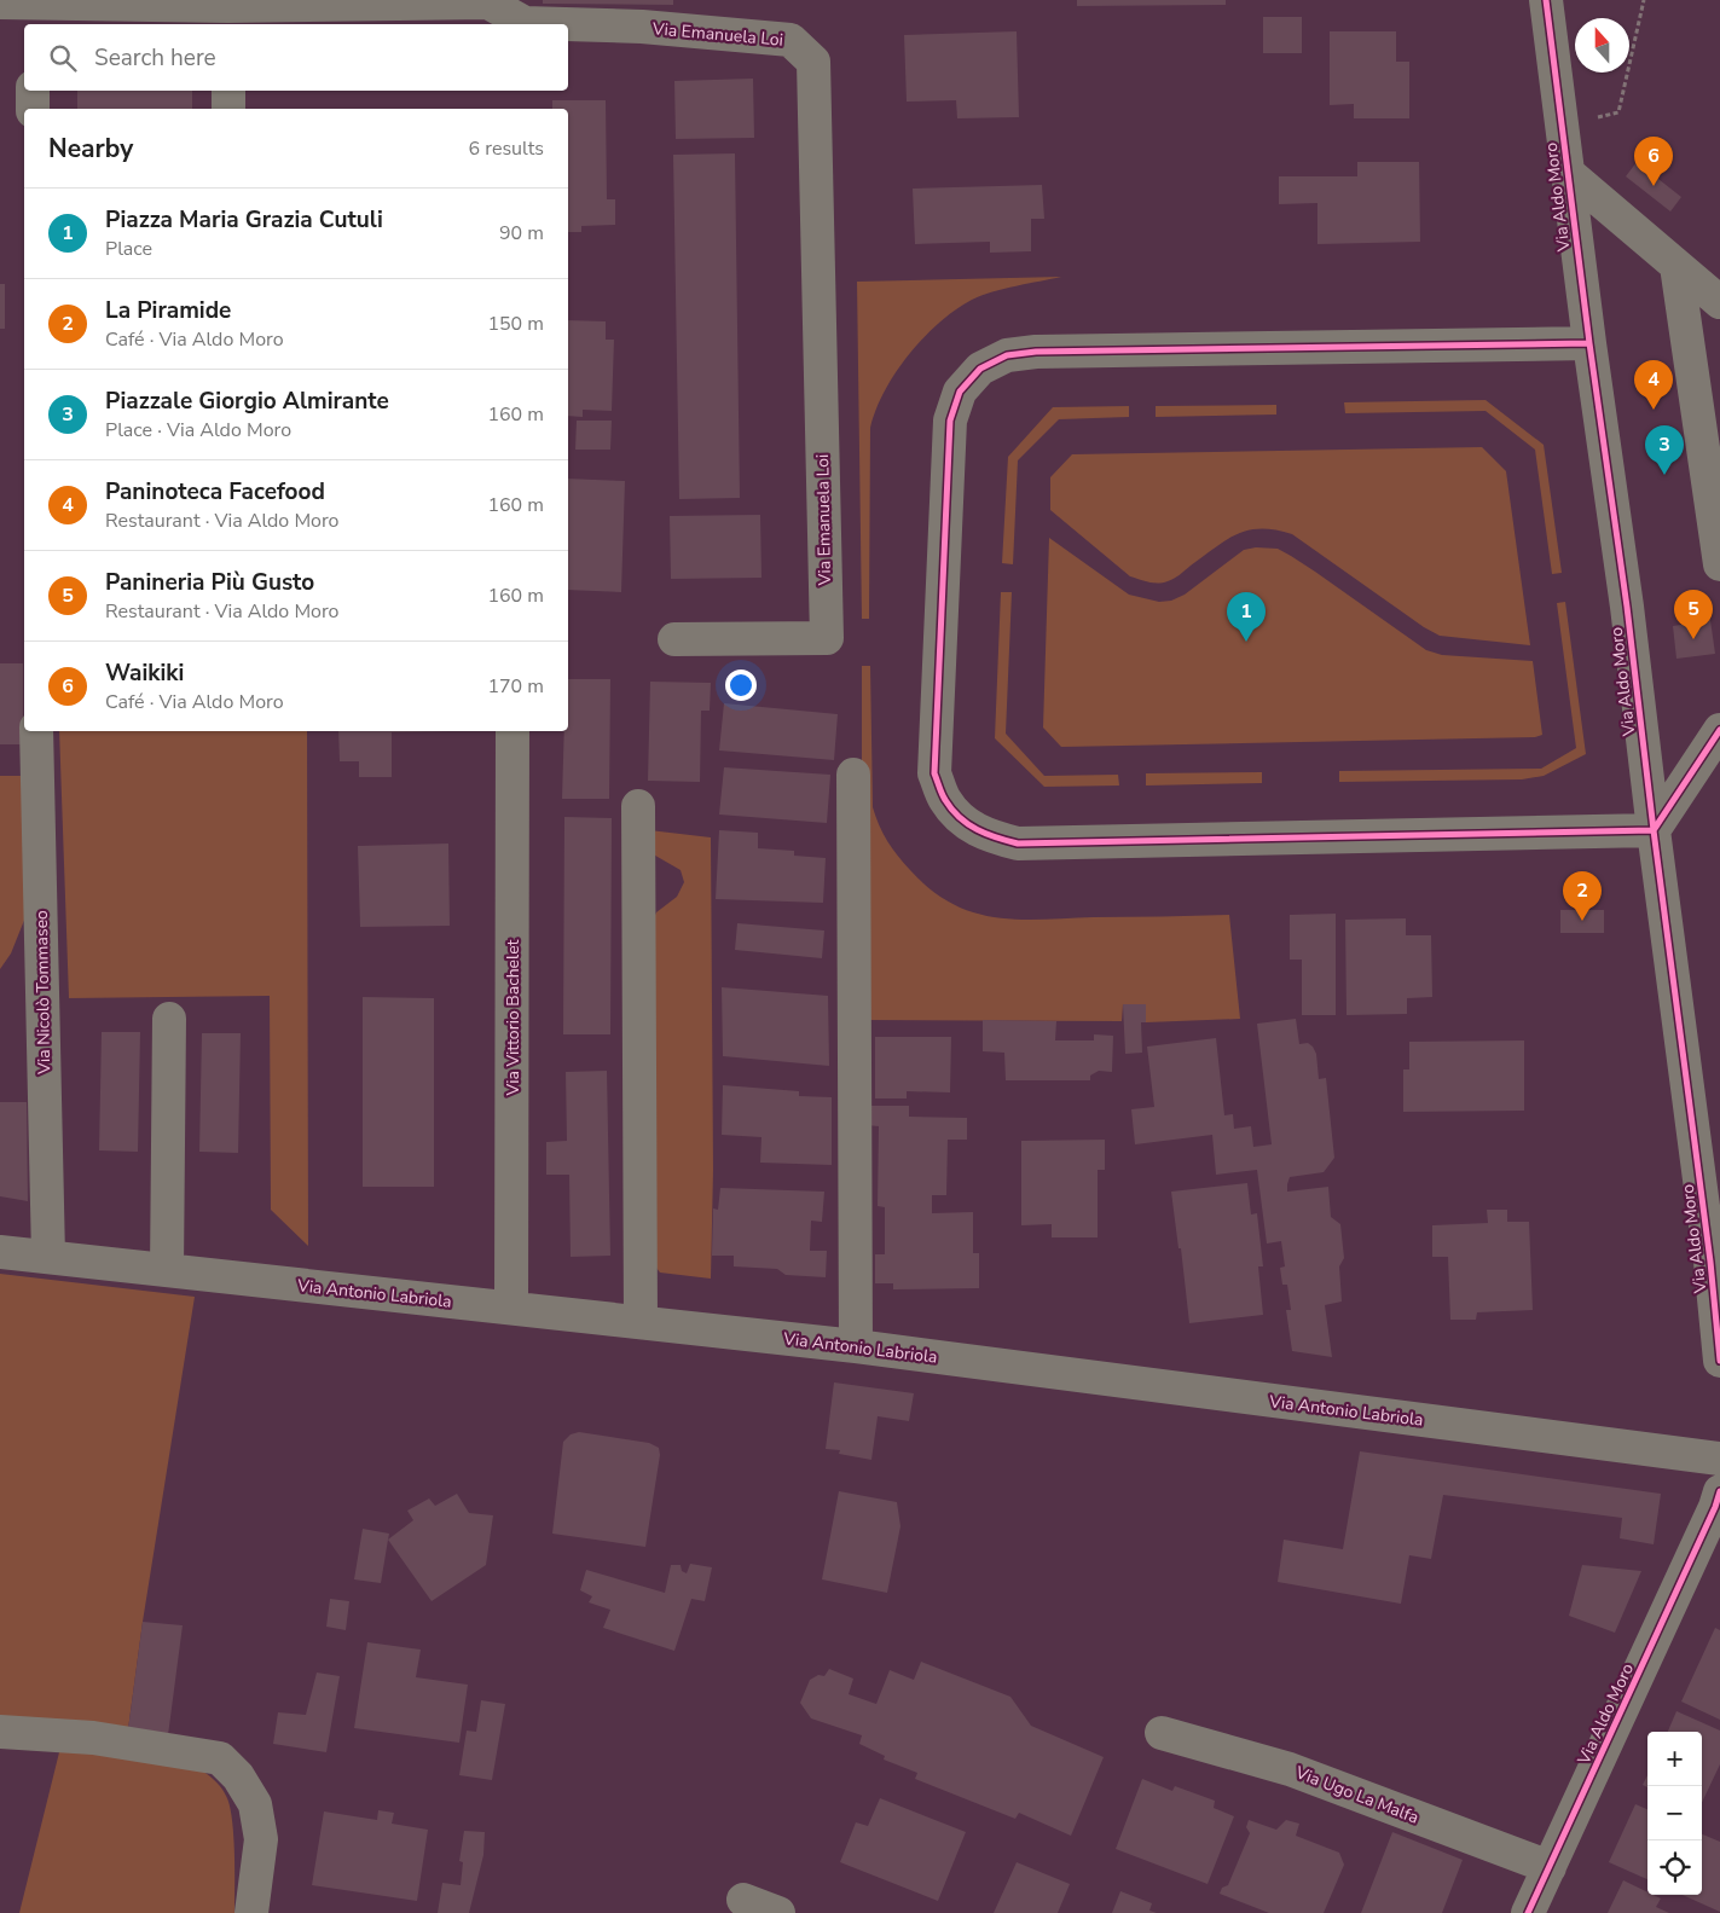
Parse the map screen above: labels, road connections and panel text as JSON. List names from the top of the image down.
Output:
{
  "streets": {
    "street": [
      "Via Emanuela Loi",
      "Via Aldo Moro",
      "Via Nicolò Tommaseo",
      "Via Vittorio Bachelet",
      "Via Antonio Labriola",
      "Via Ugo La Malfa"
    ]
  },
  "crossings": [
    ["Via Aldo Moro", "Via Ugo La Malfa"],
    ["Via Nicolò Tommaseo", "Via Antonio Labriola"],
    ["Via Vittorio Bachelet", "Via Antonio Labriola"]
  ],
  "north": "top",
  "page": {
    "search": "Search here",
    "heading": ["Nearby", "6 results"],
    "pins": [
      "6",
      "4",
      "3",
      "5",
      "1",
      "2"
    ],
    "list": [
      {
        "mark": "1",
        "name": "Piazza Maria Grazia Cutuli",
        "note": "Place",
        "value": "90 m"
      },
      {
        "mark": "2",
        "name": "La Piramide",
        "note": "Café · Via Aldo Moro",
        "value": "150 m"
      },
      {
        "mark": "3",
        "name": "Piazzale Giorgio Almirante",
        "note": "Place · Via Aldo Moro",
        "value": "160 m"
      },
      {
        "mark": "4",
        "name": "Paninoteca Facefood",
        "note": "Restaurant · Via Aldo Moro",
        "value": "160 m"
      },
      {
        "mark": "5",
        "name": "Panineria Più Gusto",
        "note": "Restaurant · Via Aldo Moro",
        "value": "160 m"
      },
      {
        "mark": "6",
        "name": "Waikiki",
        "note": "Café · Via Aldo Moro",
        "value": "170 m"
      }
    ],
    "map_buttons": ["+", "−"]
  }
}
